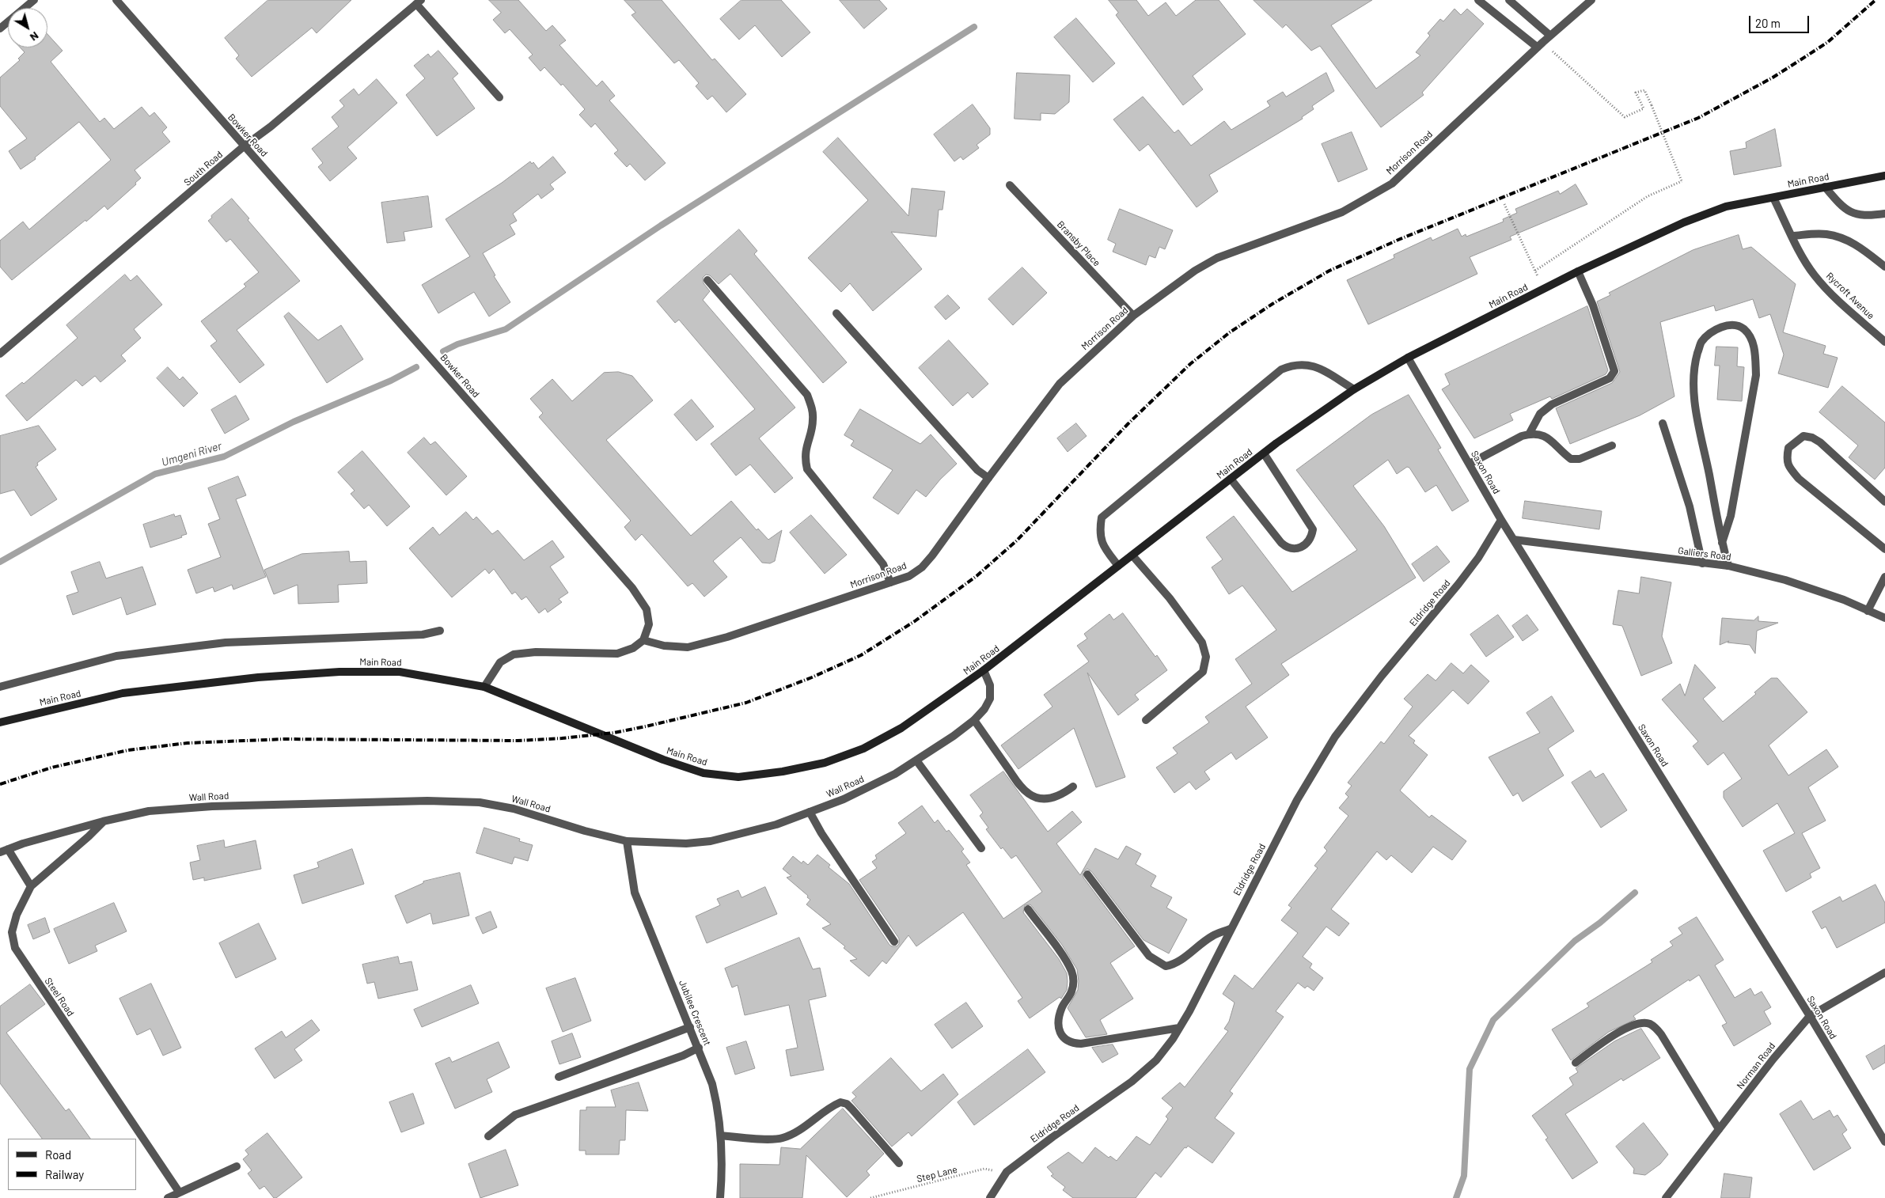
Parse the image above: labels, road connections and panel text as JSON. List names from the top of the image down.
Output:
{
  "streets": {
    "main road": ["Main Road"],
    "street": [
      "Bowker Road",
      "Morrison Road",
      "South Road",
      "Bransby Place",
      "Rycroft Avenue",
      "Saxon Road",
      "Galliers Road",
      "Eldridge Road",
      "Wall Road",
      "Steel Road",
      "Jubilee Crescent",
      "Norman Road"
    ],
    "path": ["Step Lane"]
  },
  "crossings": [
    ["Bowker Road", "Morrison Road"],
    ["Bowker Road", "South Road"],
    ["Morrison Road", "Bransby Place"],
    ["Main Road", "Rycroft Avenue"],
    ["Main Road", "Saxon Road"],
    ["Main Road", "Wall Road"],
    ["Saxon Road", "Galliers Road"],
    ["Saxon Road", "Eldridge Road"],
    ["Saxon Road", "Norman Road"],
    ["Eldridge Road", "Step Lane"],
    ["Wall Road", "Steel Road"],
    ["Wall Road", "Jubilee Crescent"]
  ],
  "water": ["Umgeni River"],
  "legend": ["Road", "Railway"],
  "scale_bar": "20 m",
  "north": "bottom right"
}
